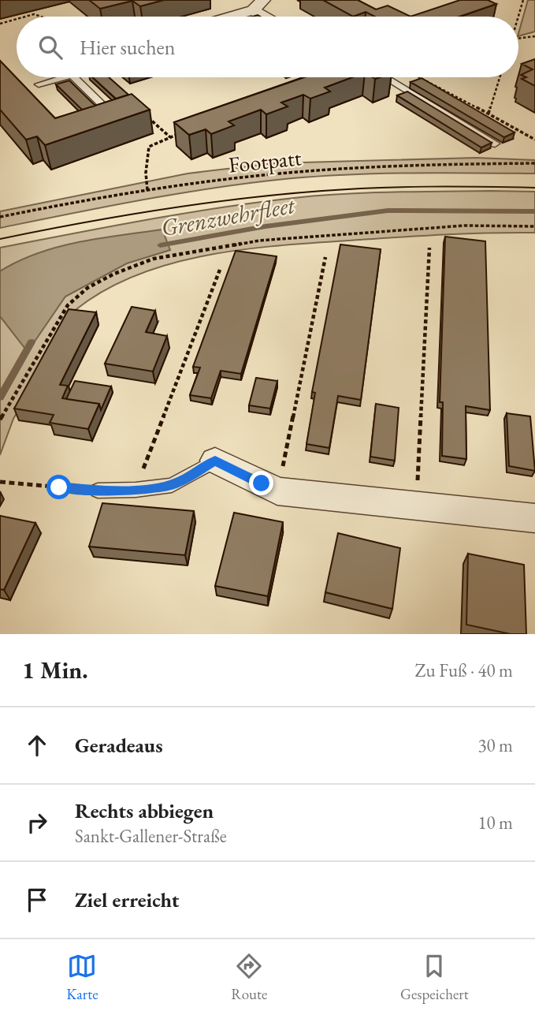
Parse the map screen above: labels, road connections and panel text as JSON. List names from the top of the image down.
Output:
{
  "streets": {
    "path": ["Footpatt"]
  },
  "water": ["Grenzwehrfleet"],
  "page": {
    "search": "Hier suchen",
    "heading": ["1 Min.", "Zu Fuß · 40 m"],
    "list": [
      ["Geradeaus", "30 m"],
      ["Rechts abbiegen", "Sankt-Gallener-Straße", "10 m"],
      "Ziel erreicht"
    ],
    "nav": ["Karte", "Route", "Gespeichert"]
  }
}
